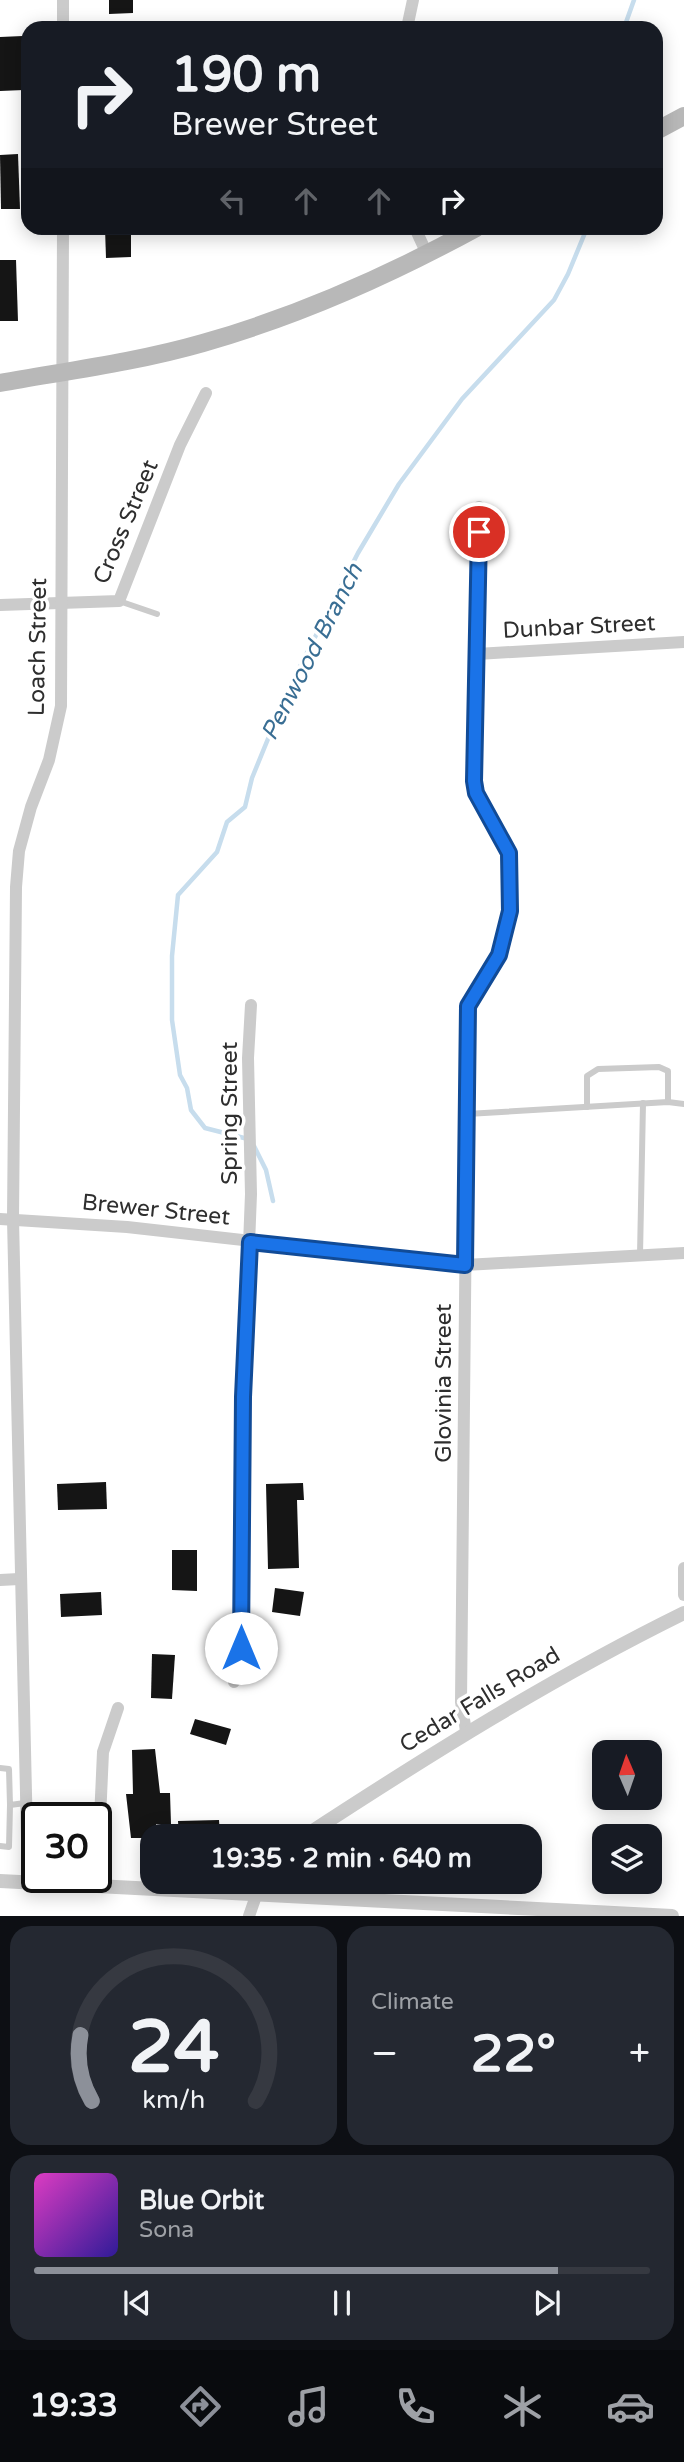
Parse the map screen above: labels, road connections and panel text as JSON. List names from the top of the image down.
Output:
{
  "streets": {
    "street": [
      "Cross Street",
      "Dunbar Street",
      "Loach Street",
      "Spring Street",
      "Brewer Street",
      "Glovinia Street",
      "Cedar Falls Road"
    ]
  },
  "crossings": [
    ["Cross Street", "Loach Street"],
    ["Dunbar Street", "Glovinia Street"],
    ["Loach Street", "Brewer Street"],
    ["Spring Street", "Brewer Street"],
    ["Brewer Street", "Glovinia Street"],
    ["Glovinia Street", "Cedar Falls Road"]
  ],
  "water": ["Penwood Branch"],
  "north": "top",
  "page": {
    "turn": ["190 m", "Brewer Street"],
    "limit": "30",
    "trip": "19:35 · 2 min · 640 m",
    "tile": "Climate",
    "heat": ["−", "22°", "+"],
    "song": ["Blue Orbit", "Sona"],
    "tabs": "19:33",
    "gauge": ["24", "km/h"]
  }
}
